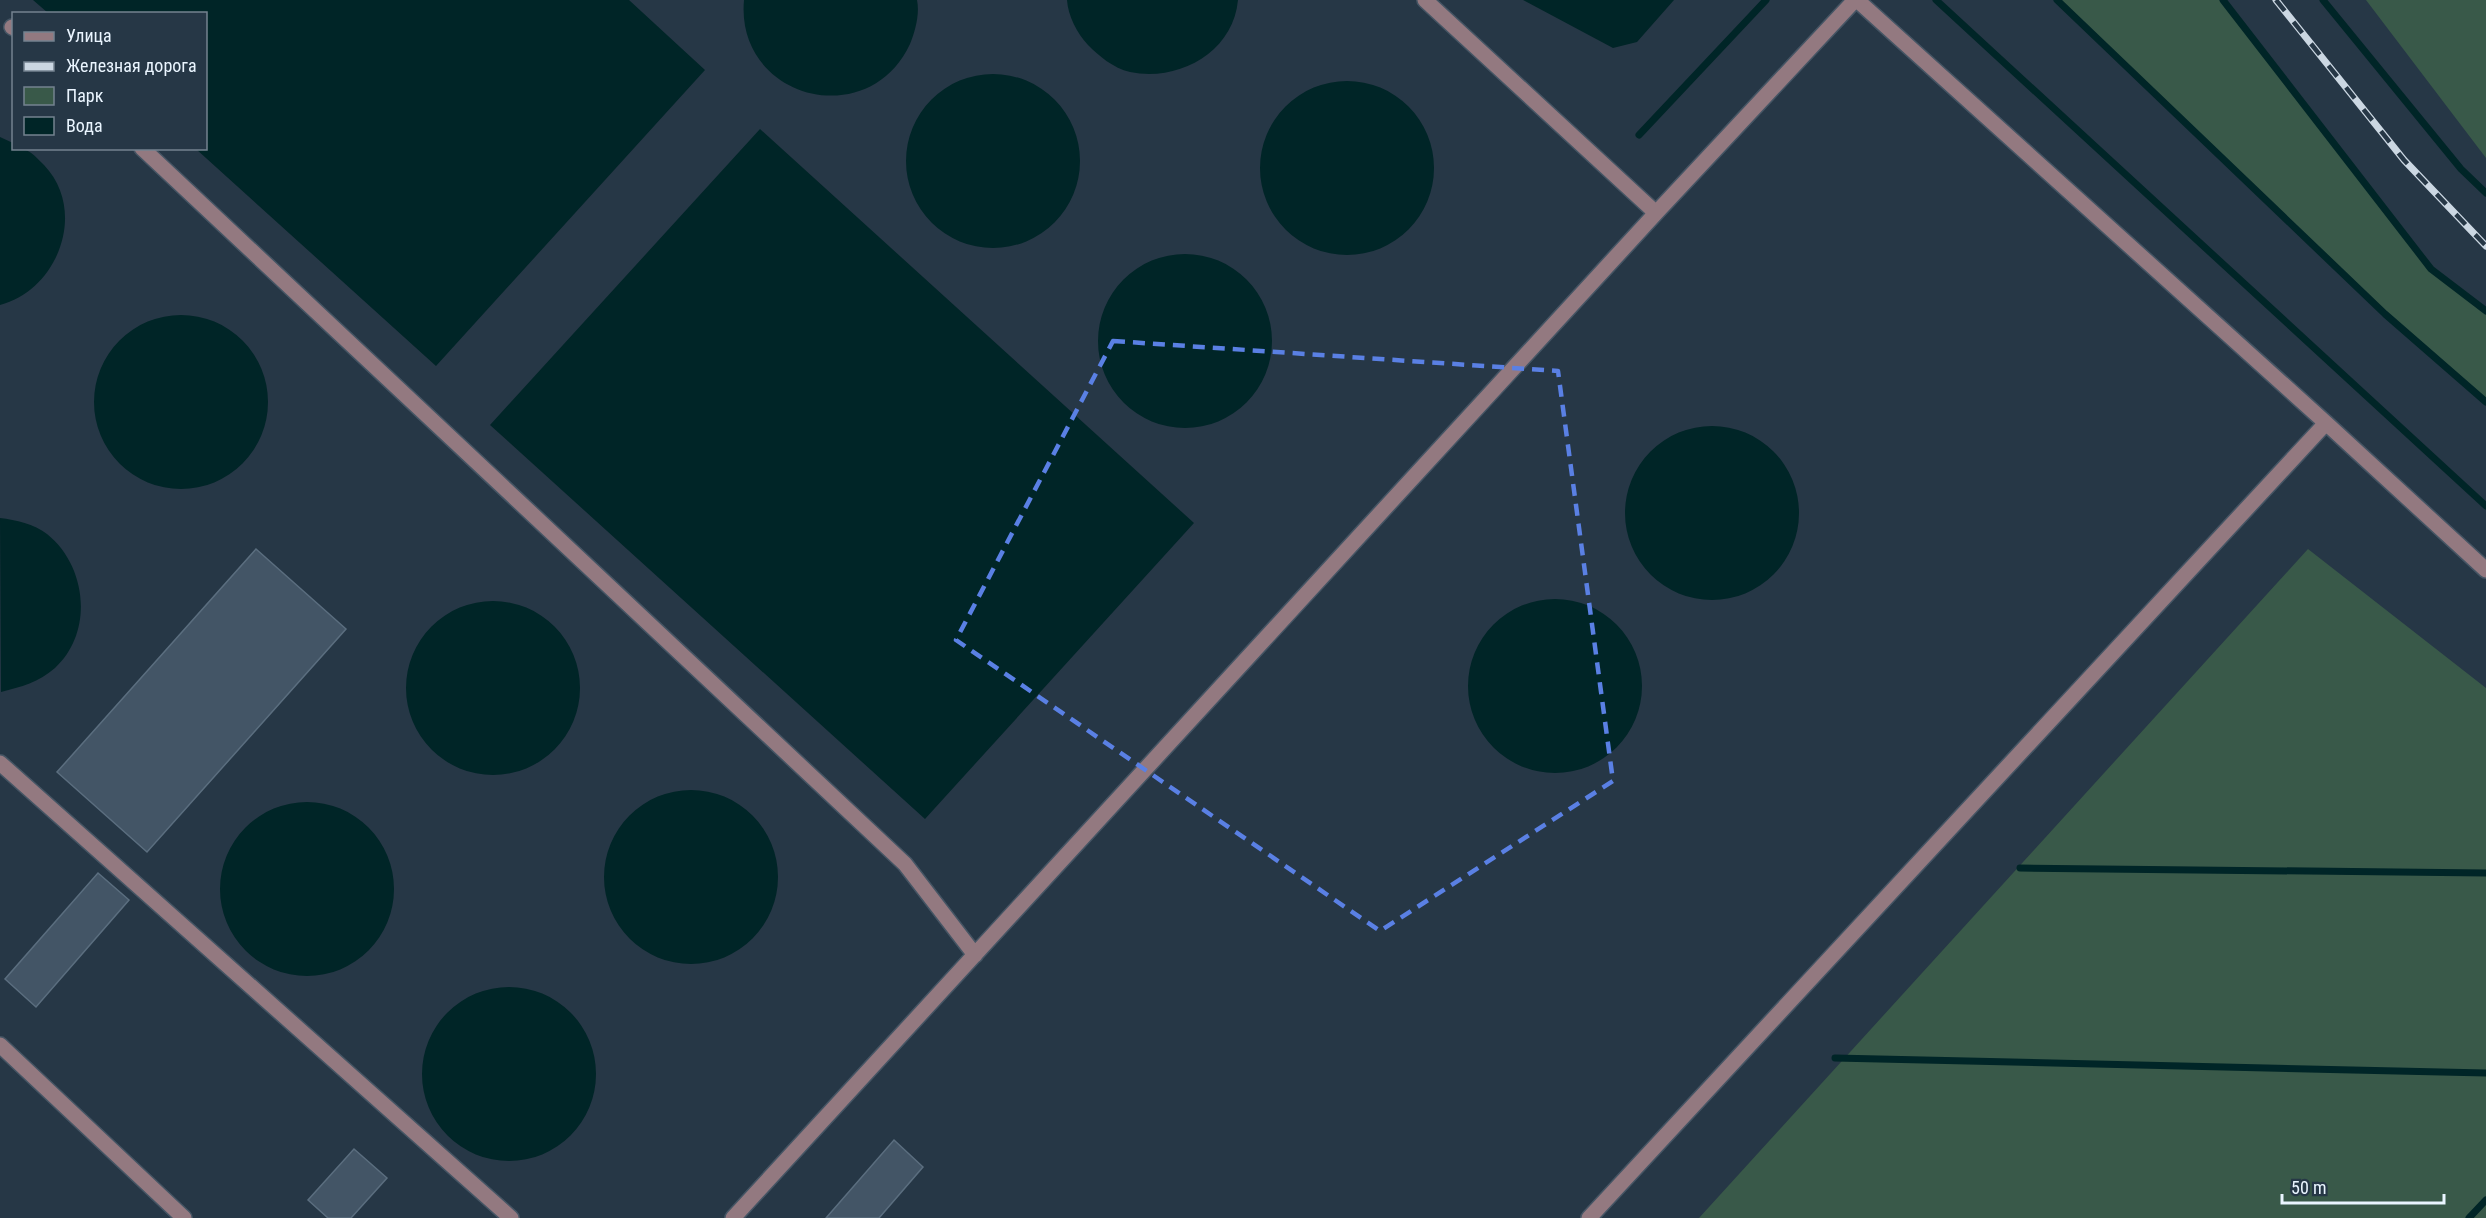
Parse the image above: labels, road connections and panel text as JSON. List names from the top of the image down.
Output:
{
  "legend": [
    "Улица",
    "Железная дорога",
    "Парк",
    "Вода"
  ],
  "scale_bar": "50 m"
}
